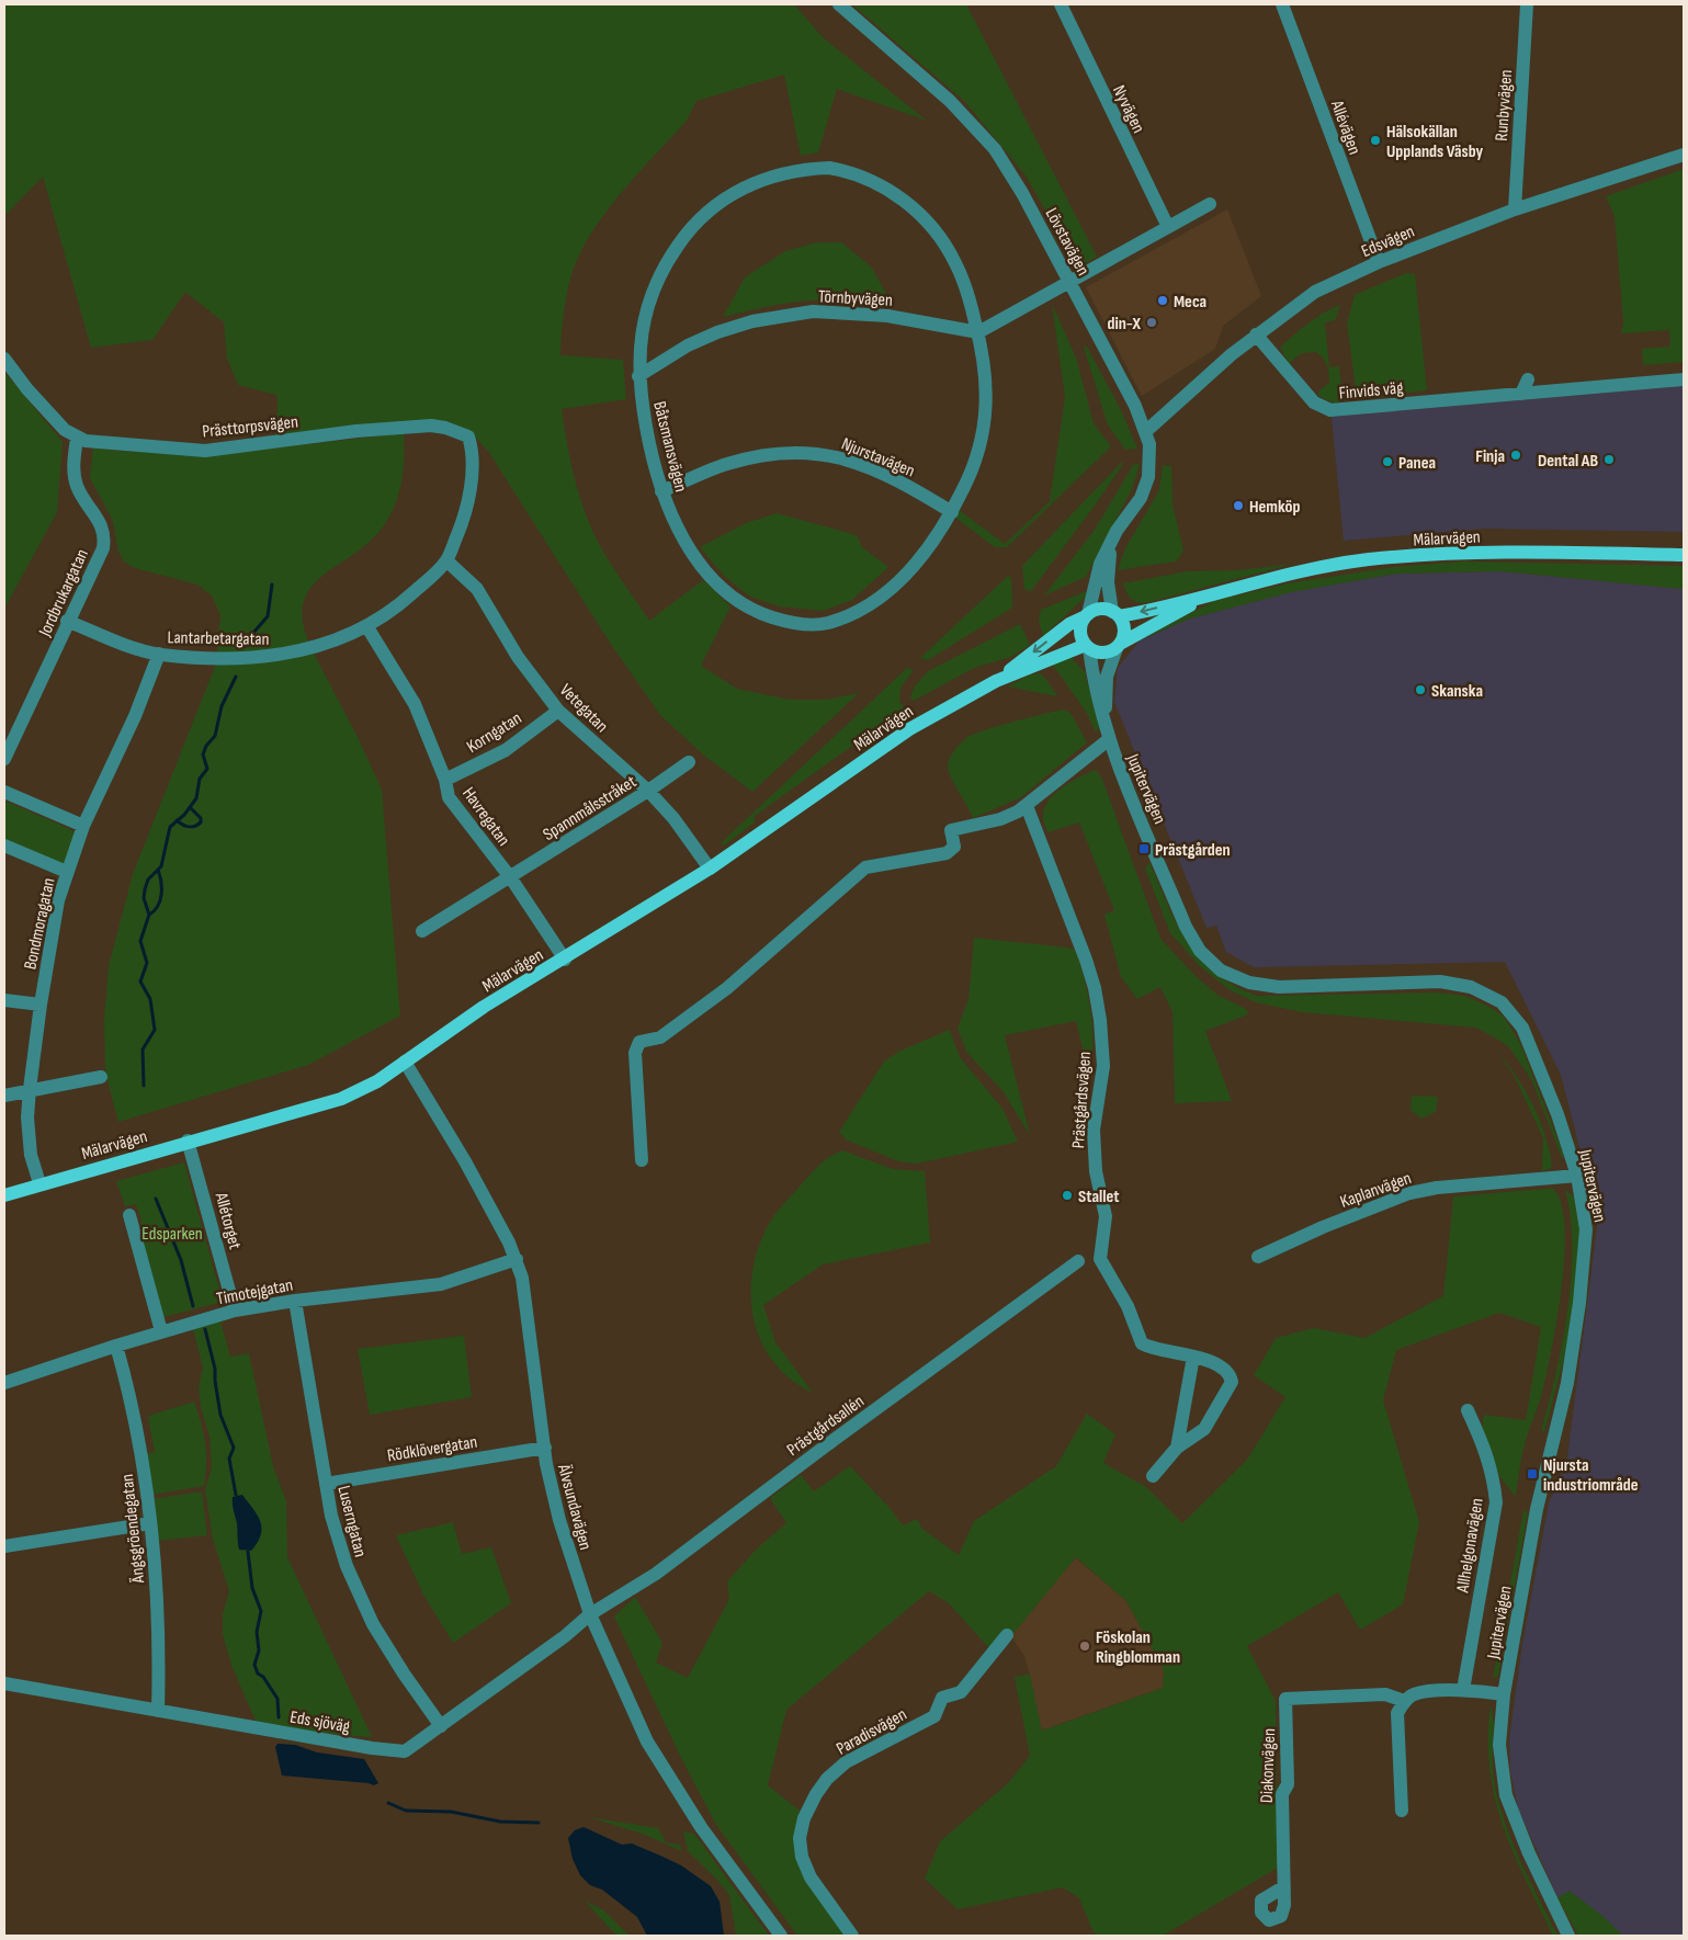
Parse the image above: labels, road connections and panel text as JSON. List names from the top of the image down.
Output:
{
  "streets": {
    "main road": ["Mälarvägen"],
    "street": [
      "Runbyvägen",
      "Nyvägen",
      "Allévägen",
      "Edsvägen",
      "Lövstavägen",
      "Törnbyvägen",
      "Finvids väg",
      "Prästtorpsvägen",
      "Båtsmansvägen",
      "Njurstavägen",
      "Jordbrukargatan",
      "Lantarbetargatan",
      "Vetegatan",
      "Korngatan",
      "Jupitervägen",
      "Spannmålsstråket",
      "Havregatan",
      "Bondmoragatan",
      "Prästgårdsvägen",
      "Kaplanvägen",
      "Allétorget",
      "Timotejgatan",
      "Prästgårdsallén",
      "Rödklövergatan",
      "Älvsundavägen",
      "Luserngatan",
      "Ängsgröendegatan",
      "Allhelgonavägen",
      "Eds sjöväg",
      "Paradisvägen",
      "Diakonvägen"
    ]
  },
  "crossings": [
    ["Runbyvägen", "Edsvägen"],
    ["Allévägen", "Edsvägen"],
    ["Edsvägen", "Lövstavägen"],
    ["Edsvägen", "Finvids väg"],
    ["Lövstavägen", "Mälarvägen"],
    ["Lövstavägen", "Jupitervägen"],
    ["Törnbyvägen", "Båtsmansvägen"],
    ["Prästtorpsvägen", "Jordbrukargatan"],
    ["Prästtorpsvägen", "Lantarbetargatan"],
    ["Båtsmansvägen", "Njurstavägen"],
    ["Mälarvägen", "Vetegatan"],
    ["Mälarvägen", "Jupitervägen"],
    ["Mälarvägen", "Havregatan"],
    ["Mälarvägen", "Bondmoragatan"],
    ["Mälarvägen", "Allétorget"],
    ["Mälarvägen", "Älvsundavägen"],
    ["Jordbrukargatan", "Lantarbetargatan"],
    ["Lantarbetargatan", "Vetegatan"],
    ["Lantarbetargatan", "Havregatan"],
    ["Lantarbetargatan", "Bondmoragatan"],
    ["Vetegatan", "Korngatan"],
    ["Vetegatan", "Spannmålsstråket"],
    ["Korngatan", "Havregatan"],
    ["Jupitervägen", "Kaplanvägen"],
    ["Spannmålsstråket", "Havregatan"],
    ["Allétorget", "Timotejgatan"],
    ["Timotejgatan", "Älvsundavägen"],
    ["Timotejgatan", "Luserngatan"],
    ["Timotejgatan", "Ängsgröendegatan"],
    ["Prästgårdsallén", "Älvsundavägen"],
    ["Prästgårdsallén", "Eds sjöväg"],
    ["Rödklövergatan", "Älvsundavägen"],
    ["Rödklövergatan", "Luserngatan"],
    ["Älvsundavägen", "Eds sjöväg"],
    ["Luserngatan", "Eds sjöväg"],
    ["Ängsgröendegatan", "Eds sjöväg"]
  ],
  "parks": ["Edsparken"],
  "places": {
    "other": [
      "Hälsokällan Upplands Väsby",
      "Meca",
      "din-X",
      "Finja",
      "Dental AB",
      "Panea",
      "Hemköp",
      "Skanska",
      "Stallet",
      "Föskolan Ringblomman"
    ],
    "transit": ["Prästgården", "Njursta industriområde"]
  }
}
